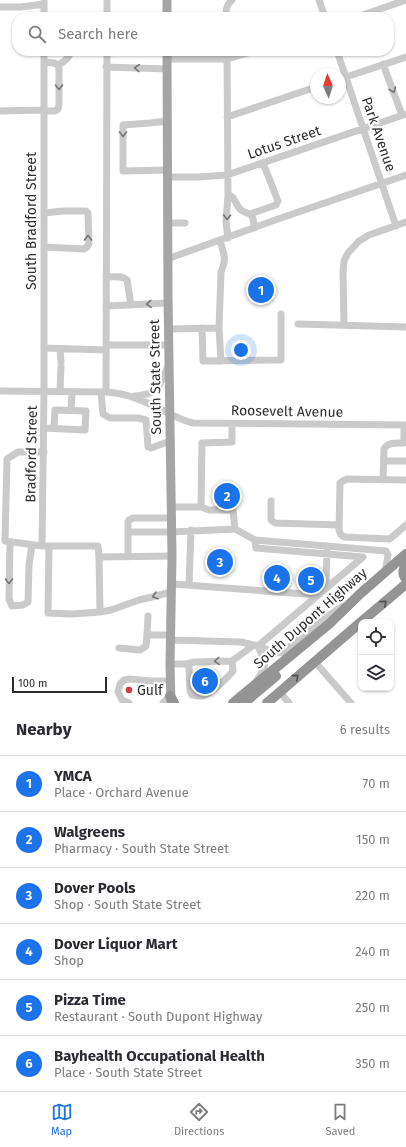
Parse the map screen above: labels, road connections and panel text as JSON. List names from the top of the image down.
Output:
{
  "streets": {
    "highway": ["South Dupont Highway"],
    "main road": ["South State Street"],
    "street": [
      "Park Avenue",
      "Lotus Street",
      "South Bradford Street",
      "Roosevelt Avenue",
      "Bradford Street"
    ]
  },
  "crossings": [
    ["Park Avenue", "Lotus Street"],
    ["Lotus Street", "South State Street"],
    ["South Bradford Street", "Bradford Street"],
    ["South State Street", "Roosevelt Avenue"]
  ],
  "places": ["Gulf"],
  "scale_bar": "100 m",
  "north": "top",
  "page": {
    "search": "Search here",
    "pins": [
      "1",
      "2",
      "3",
      "4",
      "5",
      "6"
    ],
    "scale": "100 m",
    "heading": ["Nearby", "6 results"],
    "list": [
      {
        "mark": "1",
        "name": "YMCA",
        "note": "Place · Orchard Avenue",
        "value": "70 m"
      },
      {
        "mark": "2",
        "name": "Walgreens",
        "note": "Pharmacy · South State Street",
        "value": "150 m"
      },
      {
        "mark": "3",
        "name": "Dover Pools",
        "note": "Shop · South State Street",
        "value": "220 m"
      },
      {
        "mark": "4",
        "name": "Dover Liquor Mart",
        "note": "Shop",
        "value": "240 m"
      },
      {
        "mark": "5",
        "name": "Pizza Time",
        "note": "Restaurant · South Dupont Highway",
        "value": "250 m"
      },
      {
        "mark": "6",
        "name": "Bayhealth Occupational Health",
        "note": "Place · South State Street",
        "value": "350 m"
      }
    ],
    "nav": ["Map", "Directions", "Saved"]
  }
}
